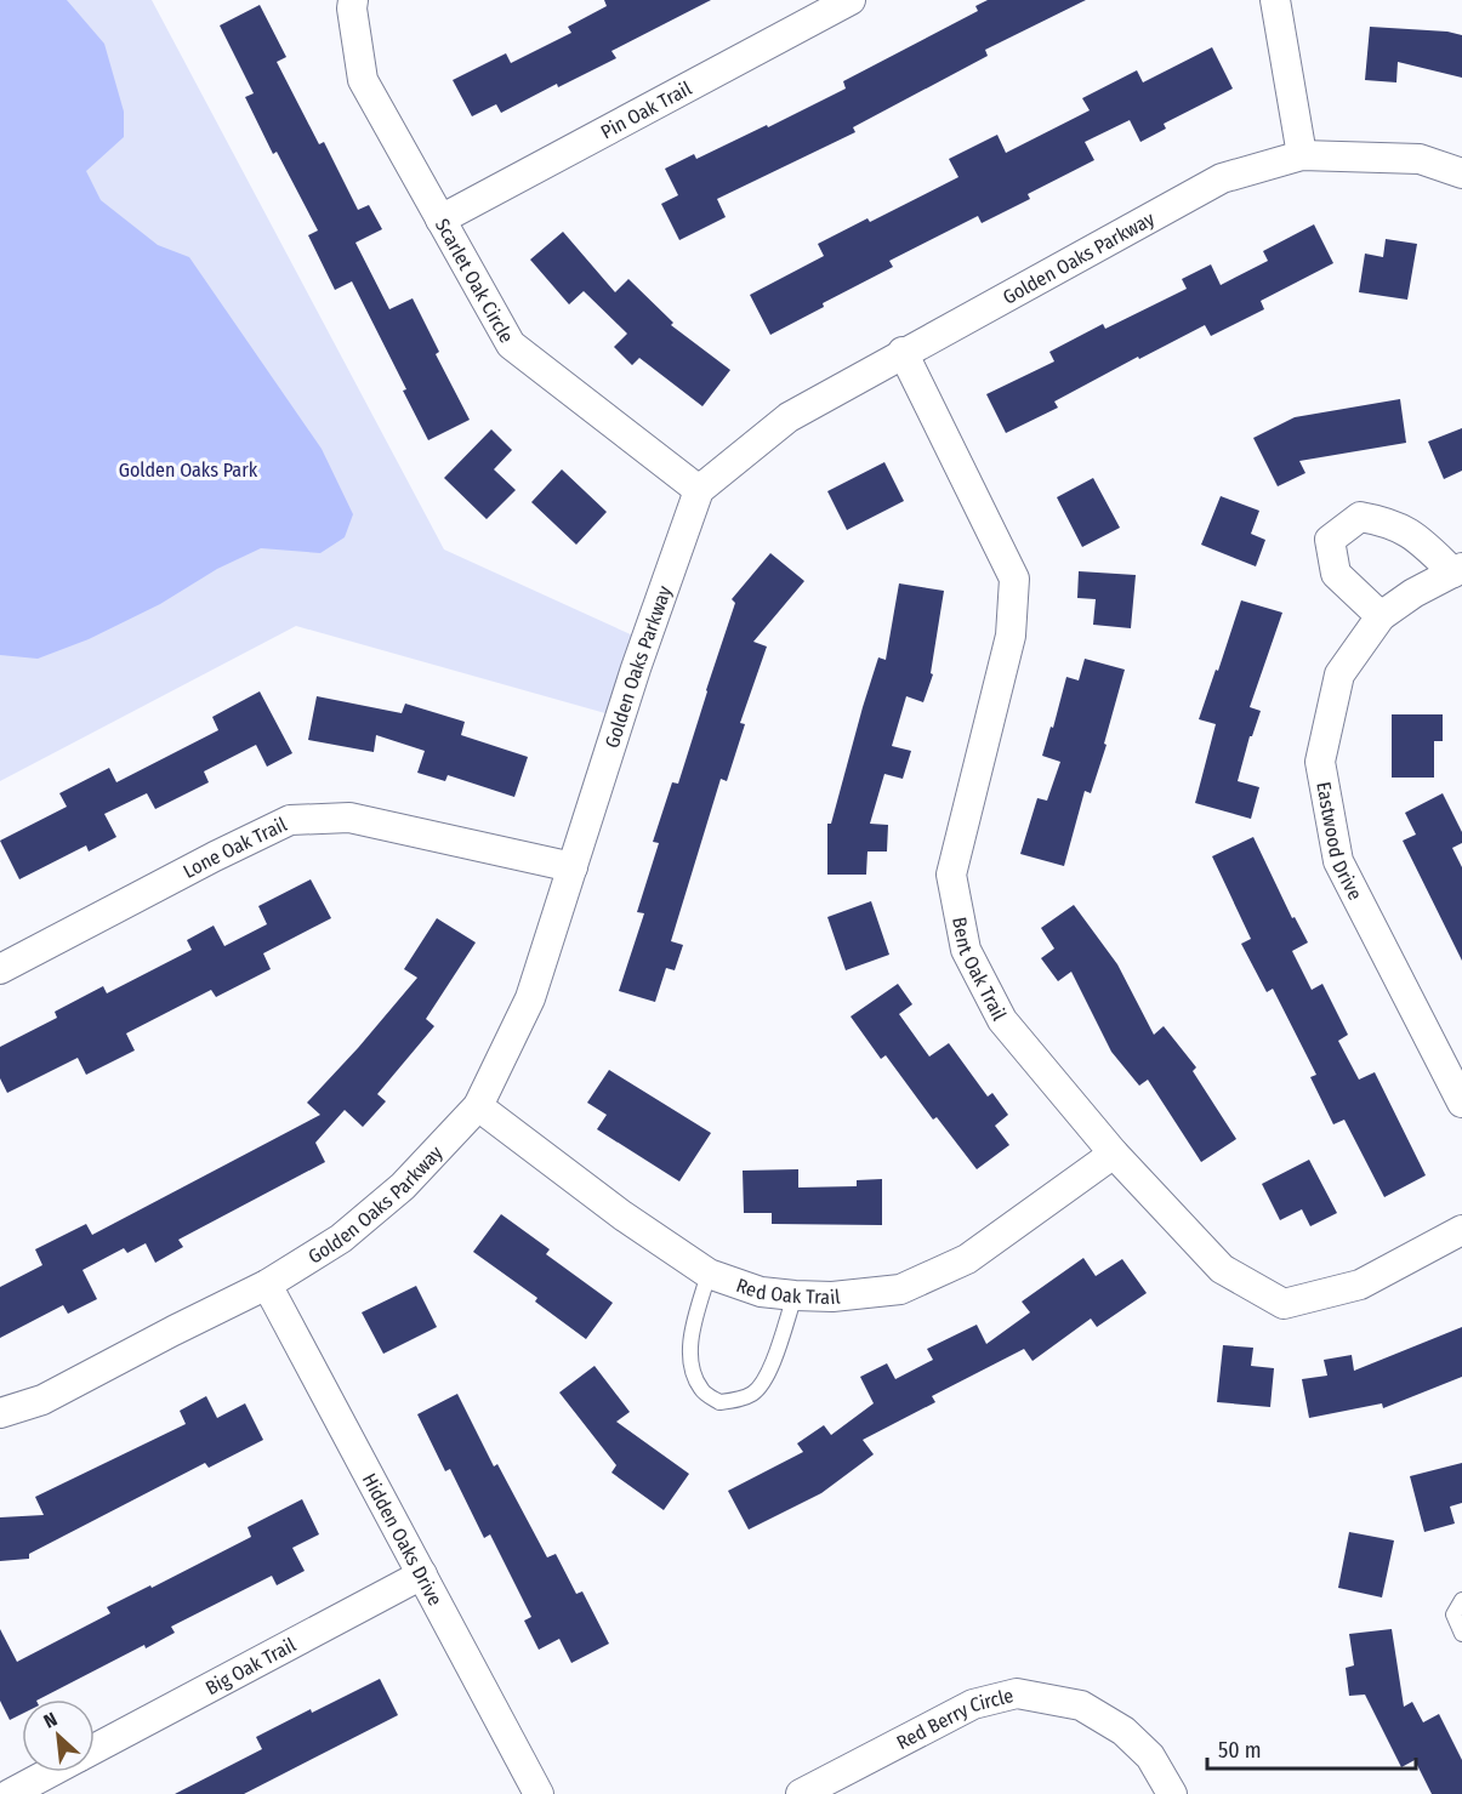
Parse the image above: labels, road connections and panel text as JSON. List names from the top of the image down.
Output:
{
  "streets": {
    "street": [
      "Pin Oak Trail",
      "Golden Oaks Parkway",
      "Scarlet Oak Circle",
      "Eastwood Drive",
      "Lone Oak Trail",
      "Bent Oak Trail",
      "Red Oak Trail",
      "Hidden Oaks Drive",
      "Big Oak Trail",
      "Red Berry Circle"
    ]
  },
  "crossings": [
    ["Pin Oak Trail", "Scarlet Oak Circle"],
    ["Golden Oaks Parkway", "Scarlet Oak Circle"],
    ["Golden Oaks Parkway", "Lone Oak Trail"],
    ["Golden Oaks Parkway", "Bent Oak Trail"],
    ["Golden Oaks Parkway", "Red Oak Trail"],
    ["Golden Oaks Parkway", "Hidden Oaks Drive"],
    ["Bent Oak Trail", "Red Oak Trail"],
    ["Hidden Oaks Drive", "Big Oak Trail"]
  ],
  "parks": ["Golden Oaks Park"],
  "scale_bar": "50 m",
  "north": "top left"
}
